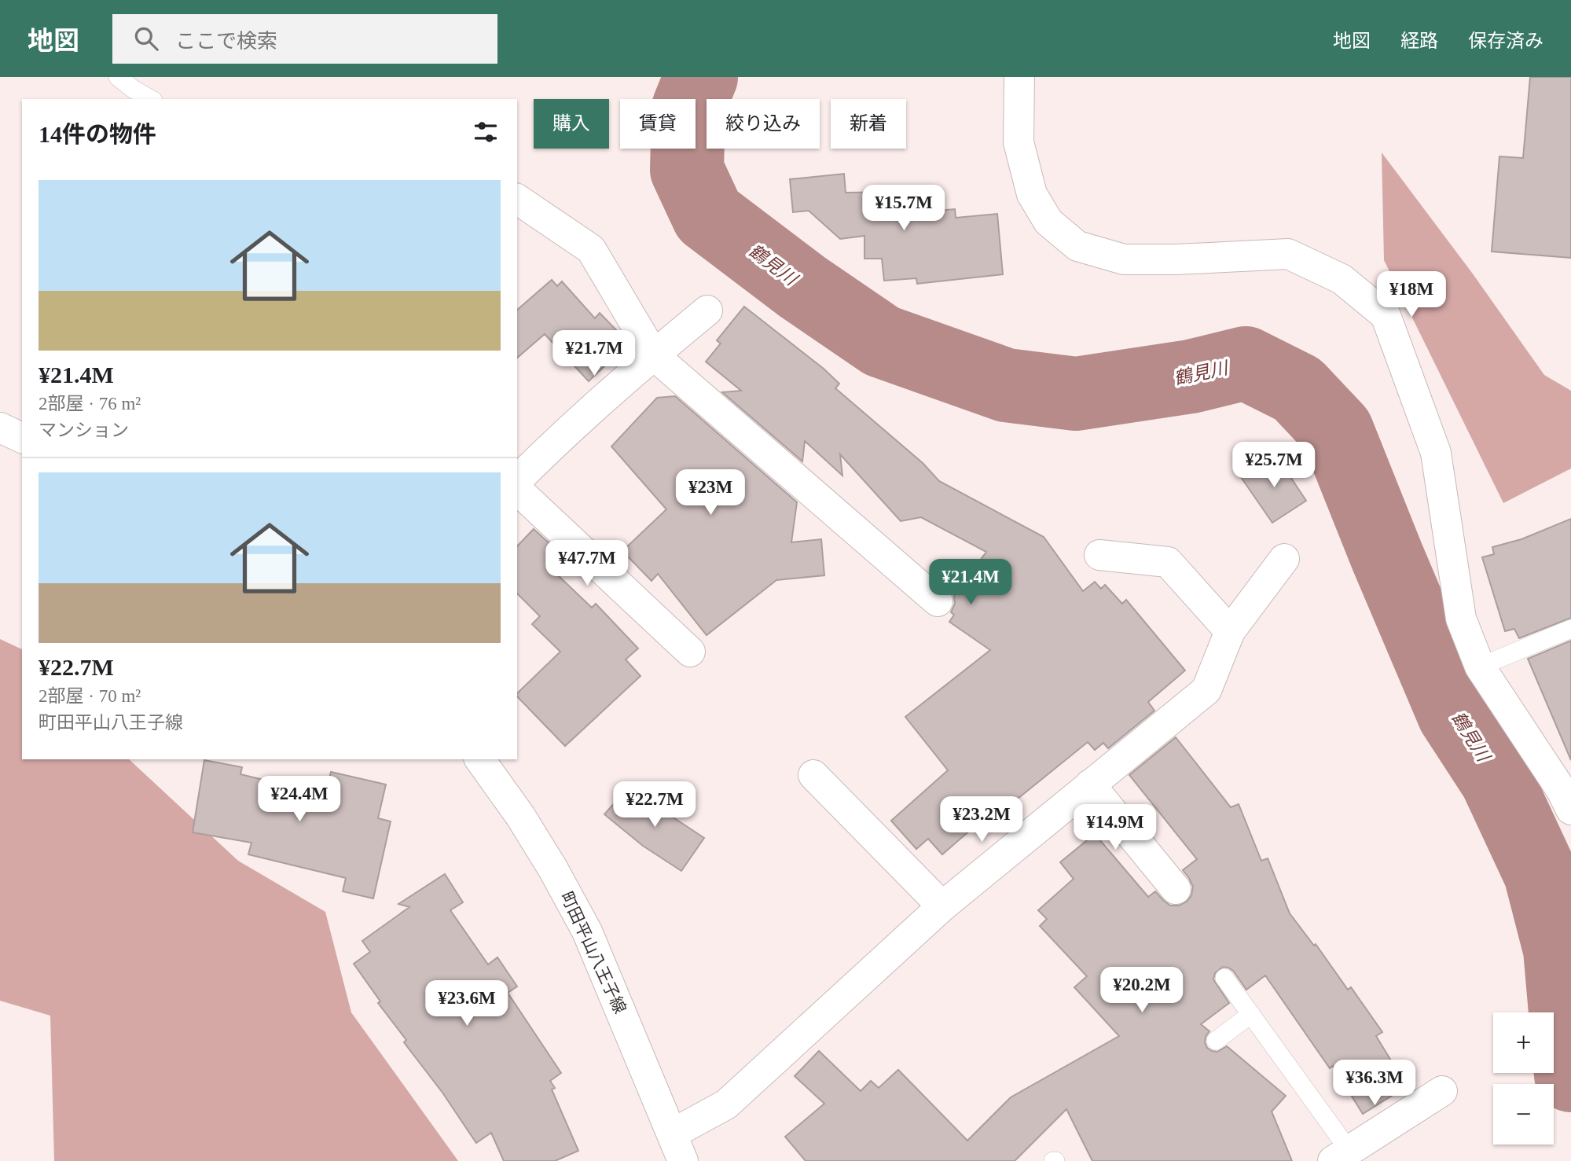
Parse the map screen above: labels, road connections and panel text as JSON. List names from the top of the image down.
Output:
{
  "streets": {
    "street": ["町田平山八王子線"]
  },
  "water": ["鶴見川"],
  "page": {
    "header": "地図",
    "search": "ここで検索",
    "nav": ["地図", "経路", "保存済み"],
    "chip": [
      "購入",
      "賃貸",
      "絞り込み",
      "新着"
    ],
    "heading": "14件の物件",
    "list": [
      {
        "name": "¥21.4M",
        "note": "2部屋 · 76 m² · マンション"
      },
      {
        "name": "¥22.7M",
        "note": "2部屋 · 70 m² · 町田平山八王子線"
      }
    ],
    "price": [
      "¥15.7M",
      "¥18M",
      "¥21.7M",
      "¥25.7M",
      "¥23M",
      "¥47.7M",
      "¥21.4M",
      "¥24.4M",
      "¥22.7M",
      "¥23.2M",
      "¥14.9M",
      "¥20.2M",
      "¥23.6M",
      "¥36.3M"
    ],
    "map_buttons": ["+", "−"]
  }
}
